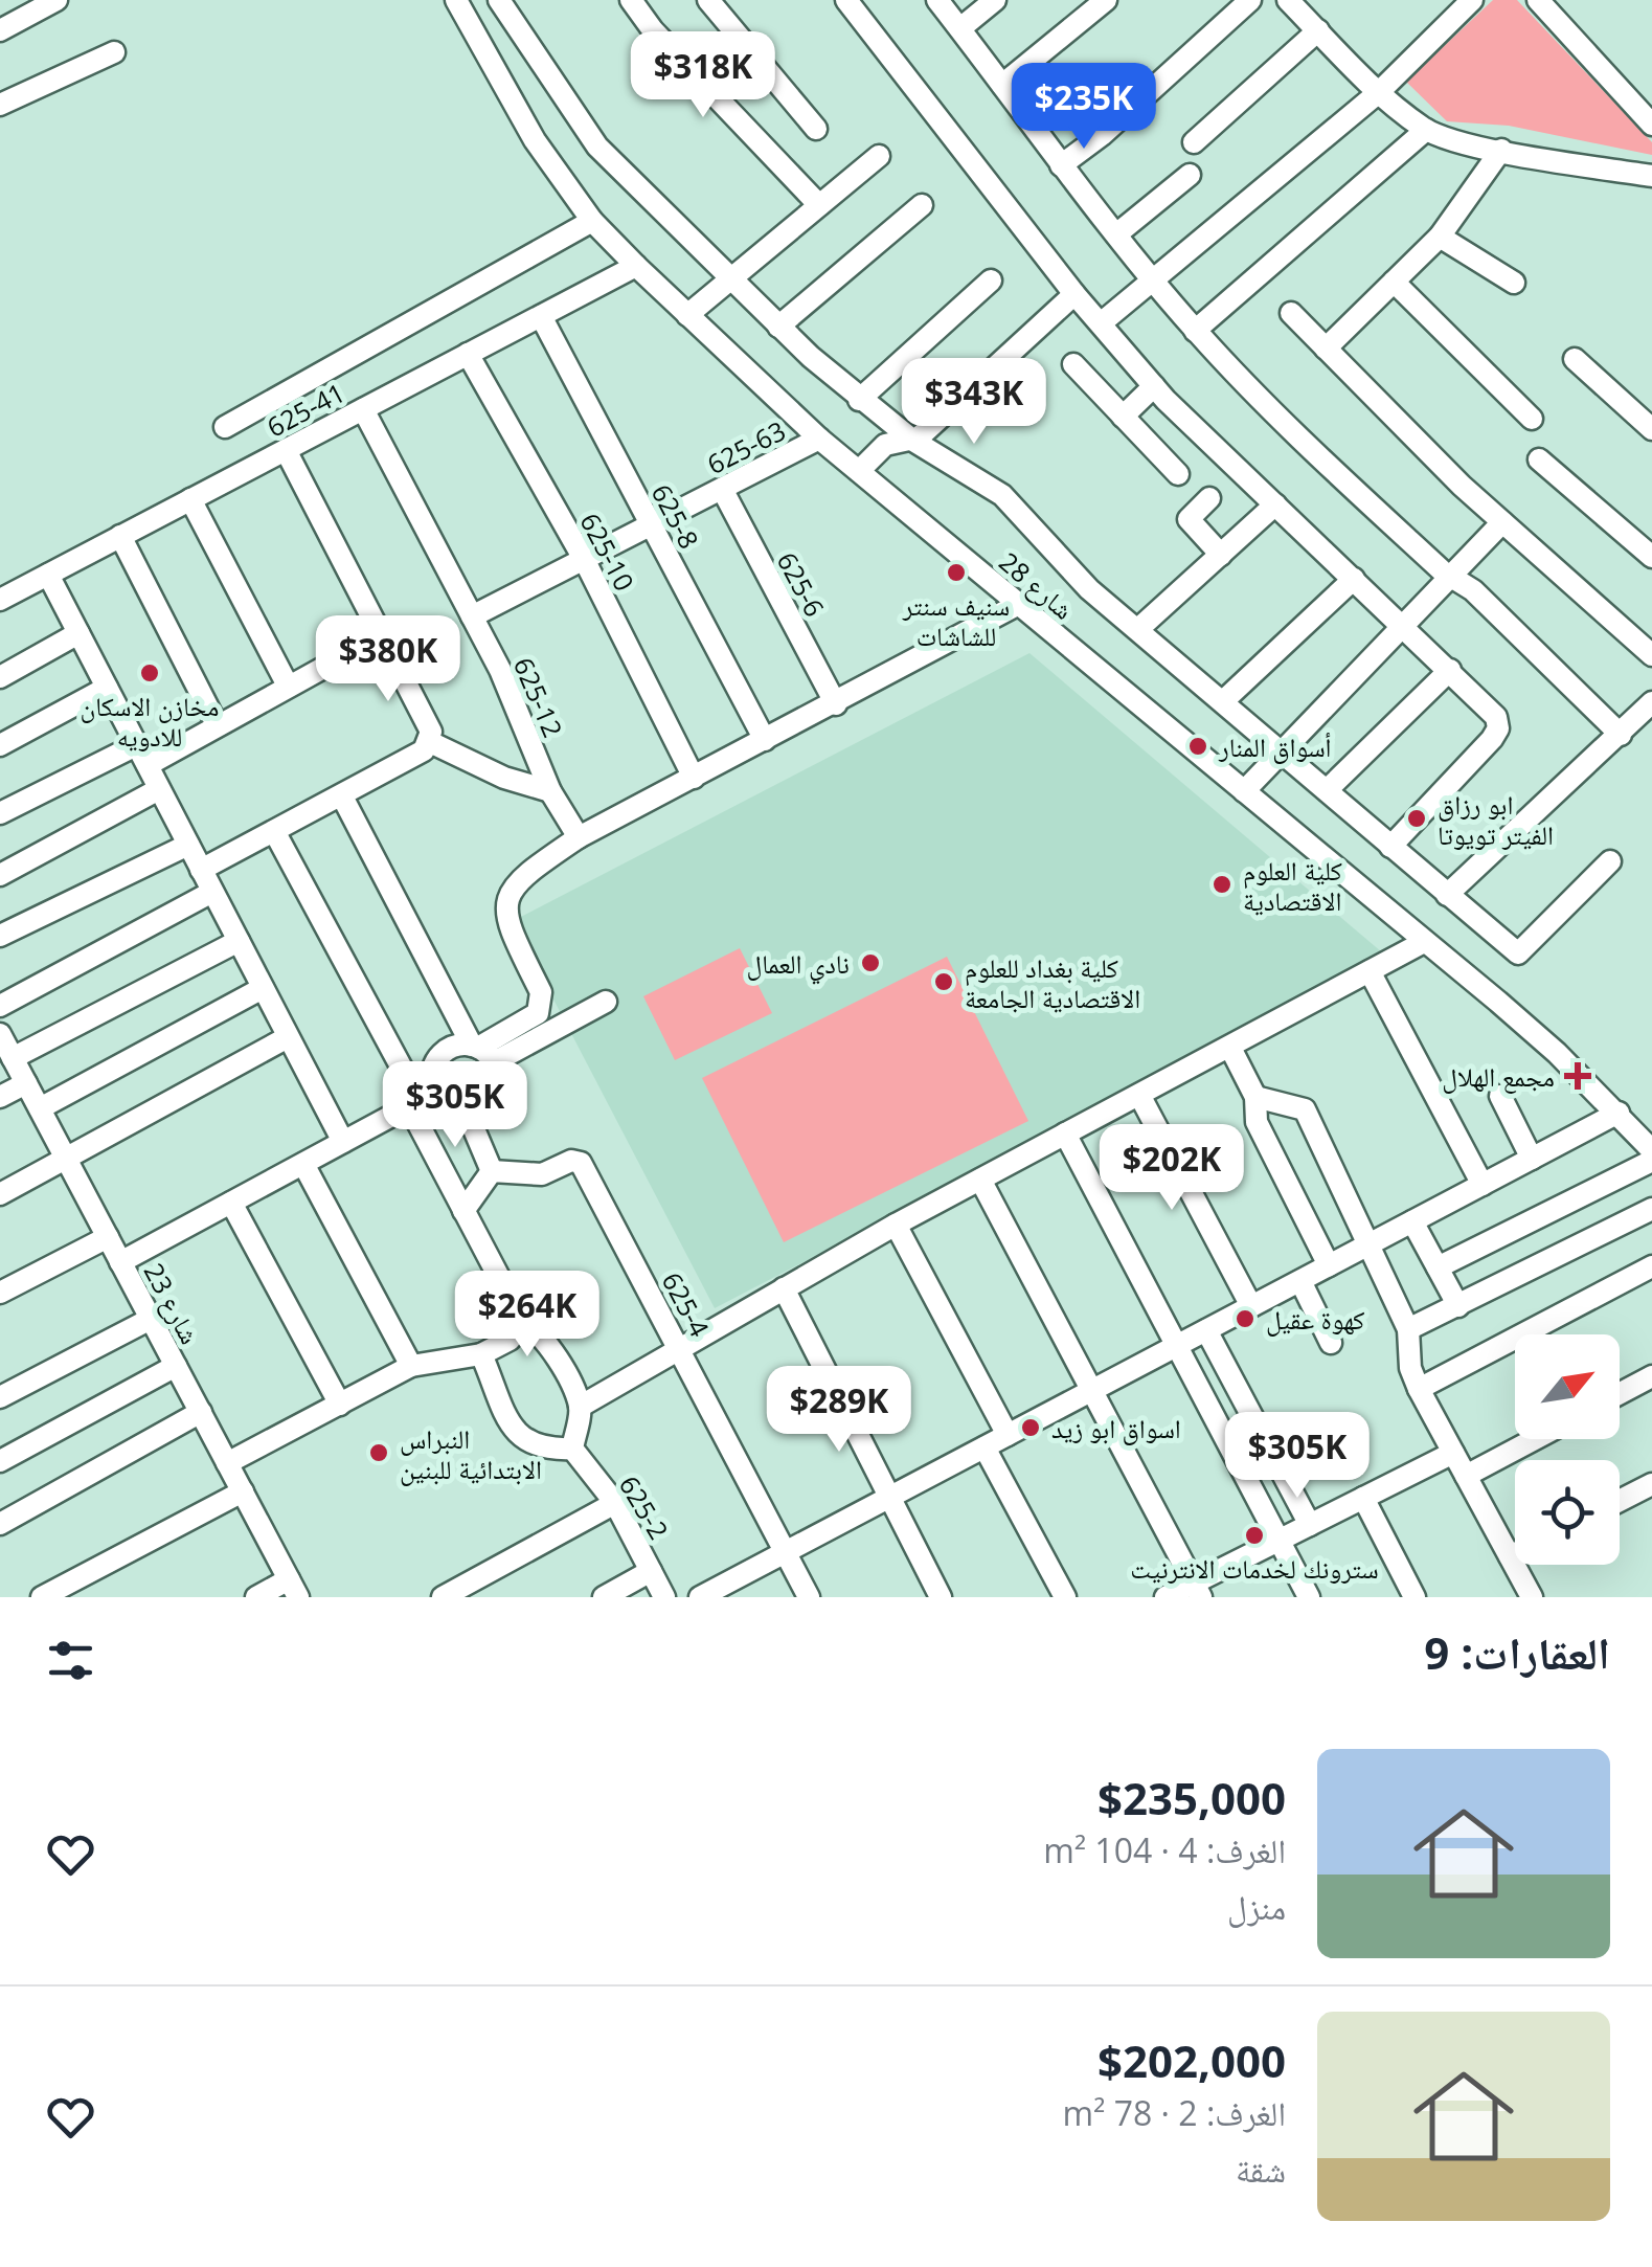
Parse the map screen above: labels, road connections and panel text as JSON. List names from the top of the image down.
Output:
{
  "streets": {
    "street": [
      "625-41",
      "625-63",
      "625-8",
      "625-10",
      "625-6",
      "شارع 28",
      "625-12",
      "شارع 23",
      "625-4",
      "625-2"
    ]
  },
  "crossings": [
    ["625-41", "625-8"],
    ["625-41", "625-10"],
    ["625-41", "شارع 28"],
    ["625-41", "625-12"],
    ["625-63", "625-8"],
    ["625-63", "625-10"],
    ["625-63", "625-6"],
    ["625-63", "شارع 28"],
    ["625-63", "625-12"]
  ],
  "places": {
    "other": [
      "سنيف سنتر للشاشات",
      "مخازن الاسكان للادويه",
      "أسواق المنار",
      "ابو رزاق الفيتر تويوتا",
      "كلية العلوم الاقتصادية",
      "نادي العمال",
      "كلية بغداد للعلوم الاقتصادية الجامعة",
      "كهوة عقيل",
      "اسواق ابو زيد",
      "النبراس الابتدائية للبنين",
      "سترونك لخدمات الانترنيت"
    ],
    "health": ["مجمع الهلال"]
  },
  "north": "top right",
  "page": {
    "price": [
      "$318K",
      "$235K",
      "$343K",
      "$380K",
      "$305K",
      "$202K",
      "$264K",
      "$289K",
      "$305K"
    ],
    "heading": "العقارات: 9",
    "list": [
      {
        "name": "$235,000",
        "note": "الغرف: 4 · 104 m² · منزل"
      },
      {
        "name": "$202,000",
        "note": "الغرف: 2 · 78 m² · شقة"
      }
    ]
  }
}
